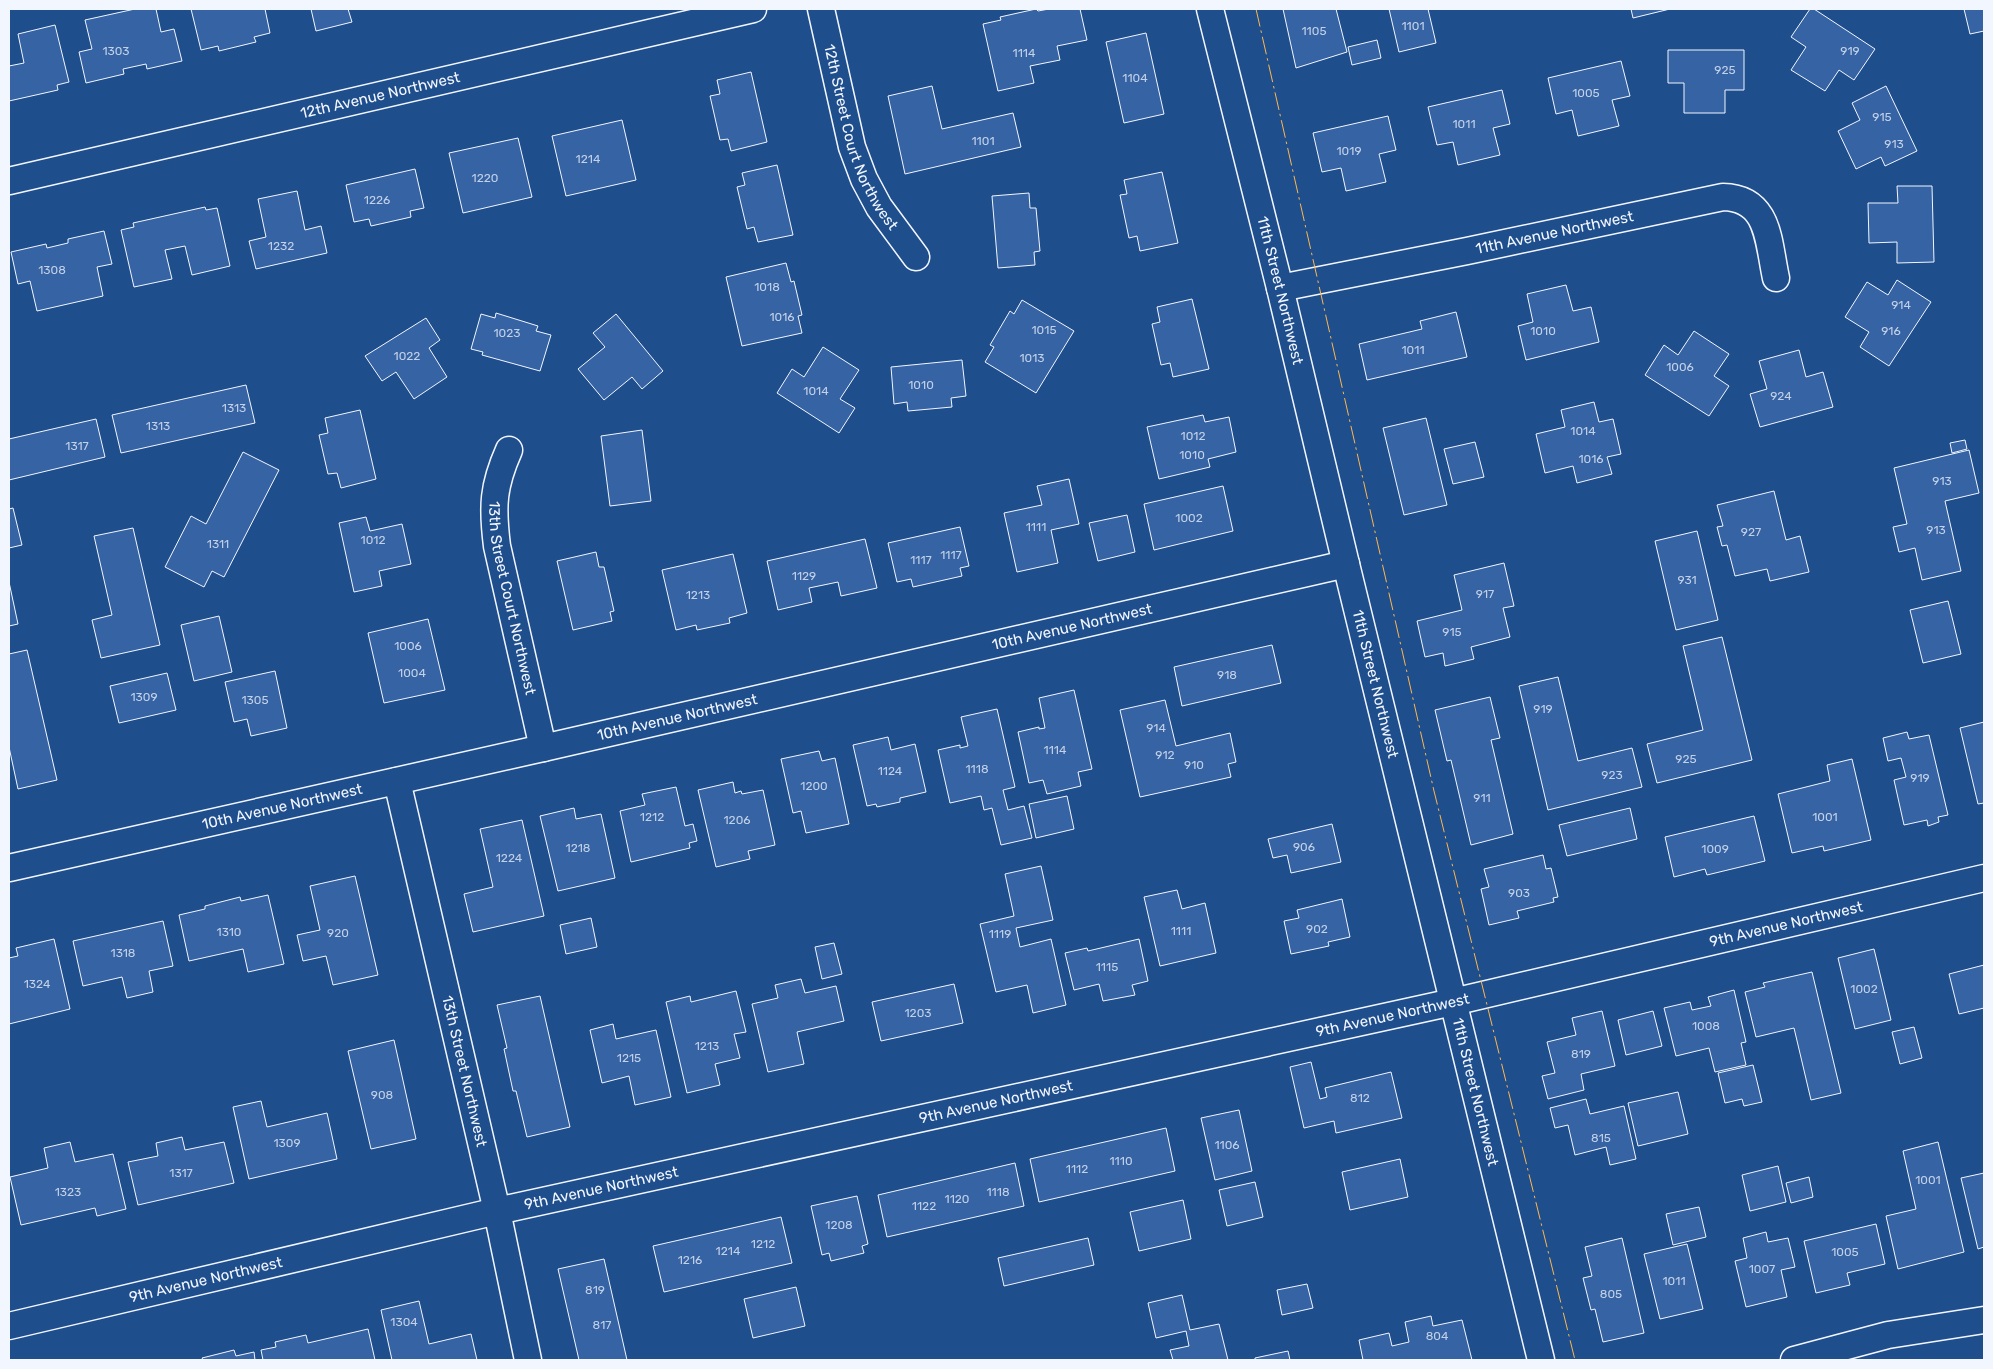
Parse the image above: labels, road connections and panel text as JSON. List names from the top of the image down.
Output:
{
  "streets": {
    "street": [
      "12th Avenue Northwest",
      "12th Street Court Northwest",
      "11th Avenue Northwest",
      "11th Street Northwest",
      "13th Street Court Northwest",
      "10th Avenue Northwest",
      "9th Avenue Northwest",
      "13th Street Northwest"
    ]
  },
  "crossings": [
    ["11th Avenue Northwest", "11th Street Northwest"],
    ["11th Street Northwest", "10th Avenue Northwest"],
    ["11th Street Northwest", "9th Avenue Northwest"],
    ["13th Street Court Northwest", "10th Avenue Northwest"],
    ["10th Avenue Northwest", "13th Street Northwest"],
    ["9th Avenue Northwest", "13th Street Northwest"]
  ],
  "house_numbers": [
    "1101",
    "1105",
    "1303",
    "919",
    "1114",
    "925",
    "1104",
    "1005",
    "915",
    "1011",
    "1101",
    "913",
    "1019",
    "1214",
    "1220",
    "1226",
    "1232",
    "1308",
    "1018",
    "914",
    "1016",
    "1015",
    "1010",
    "916",
    "1023",
    "1011",
    "1022",
    "1013",
    "1006",
    "1010",
    "1014",
    "924",
    "1313",
    "1313",
    "1014",
    "1012",
    "1317",
    "1010",
    "1016",
    "913",
    "1002",
    "1111",
    "913",
    "927",
    "1012",
    "1311",
    "1117",
    "1117",
    "1129",
    "931",
    "917",
    "1213",
    "915",
    "1006",
    "1004",
    "918",
    "1309",
    "1305",
    "919",
    "914",
    "1114",
    "912",
    "925",
    "910",
    "1118",
    "1124",
    "923",
    "919",
    "1200",
    "911",
    "1212",
    "1001",
    "1206",
    "906",
    "1218",
    "1009",
    "1224",
    "903",
    "902",
    "1111",
    "1310",
    "920",
    "1119",
    "1318",
    "1115",
    "1324",
    "1002",
    "1203",
    "1008",
    "1213",
    "819",
    "1215",
    "908",
    "812",
    "815",
    "1309",
    "1106",
    "1110",
    "1112",
    "1317",
    "1001",
    "1323",
    "1118",
    "1120",
    "1122",
    "1208",
    "1212",
    "1214",
    "1005",
    "1216",
    "1007",
    "1011",
    "819",
    "805",
    "1304",
    "817",
    "804"
  ]
}
